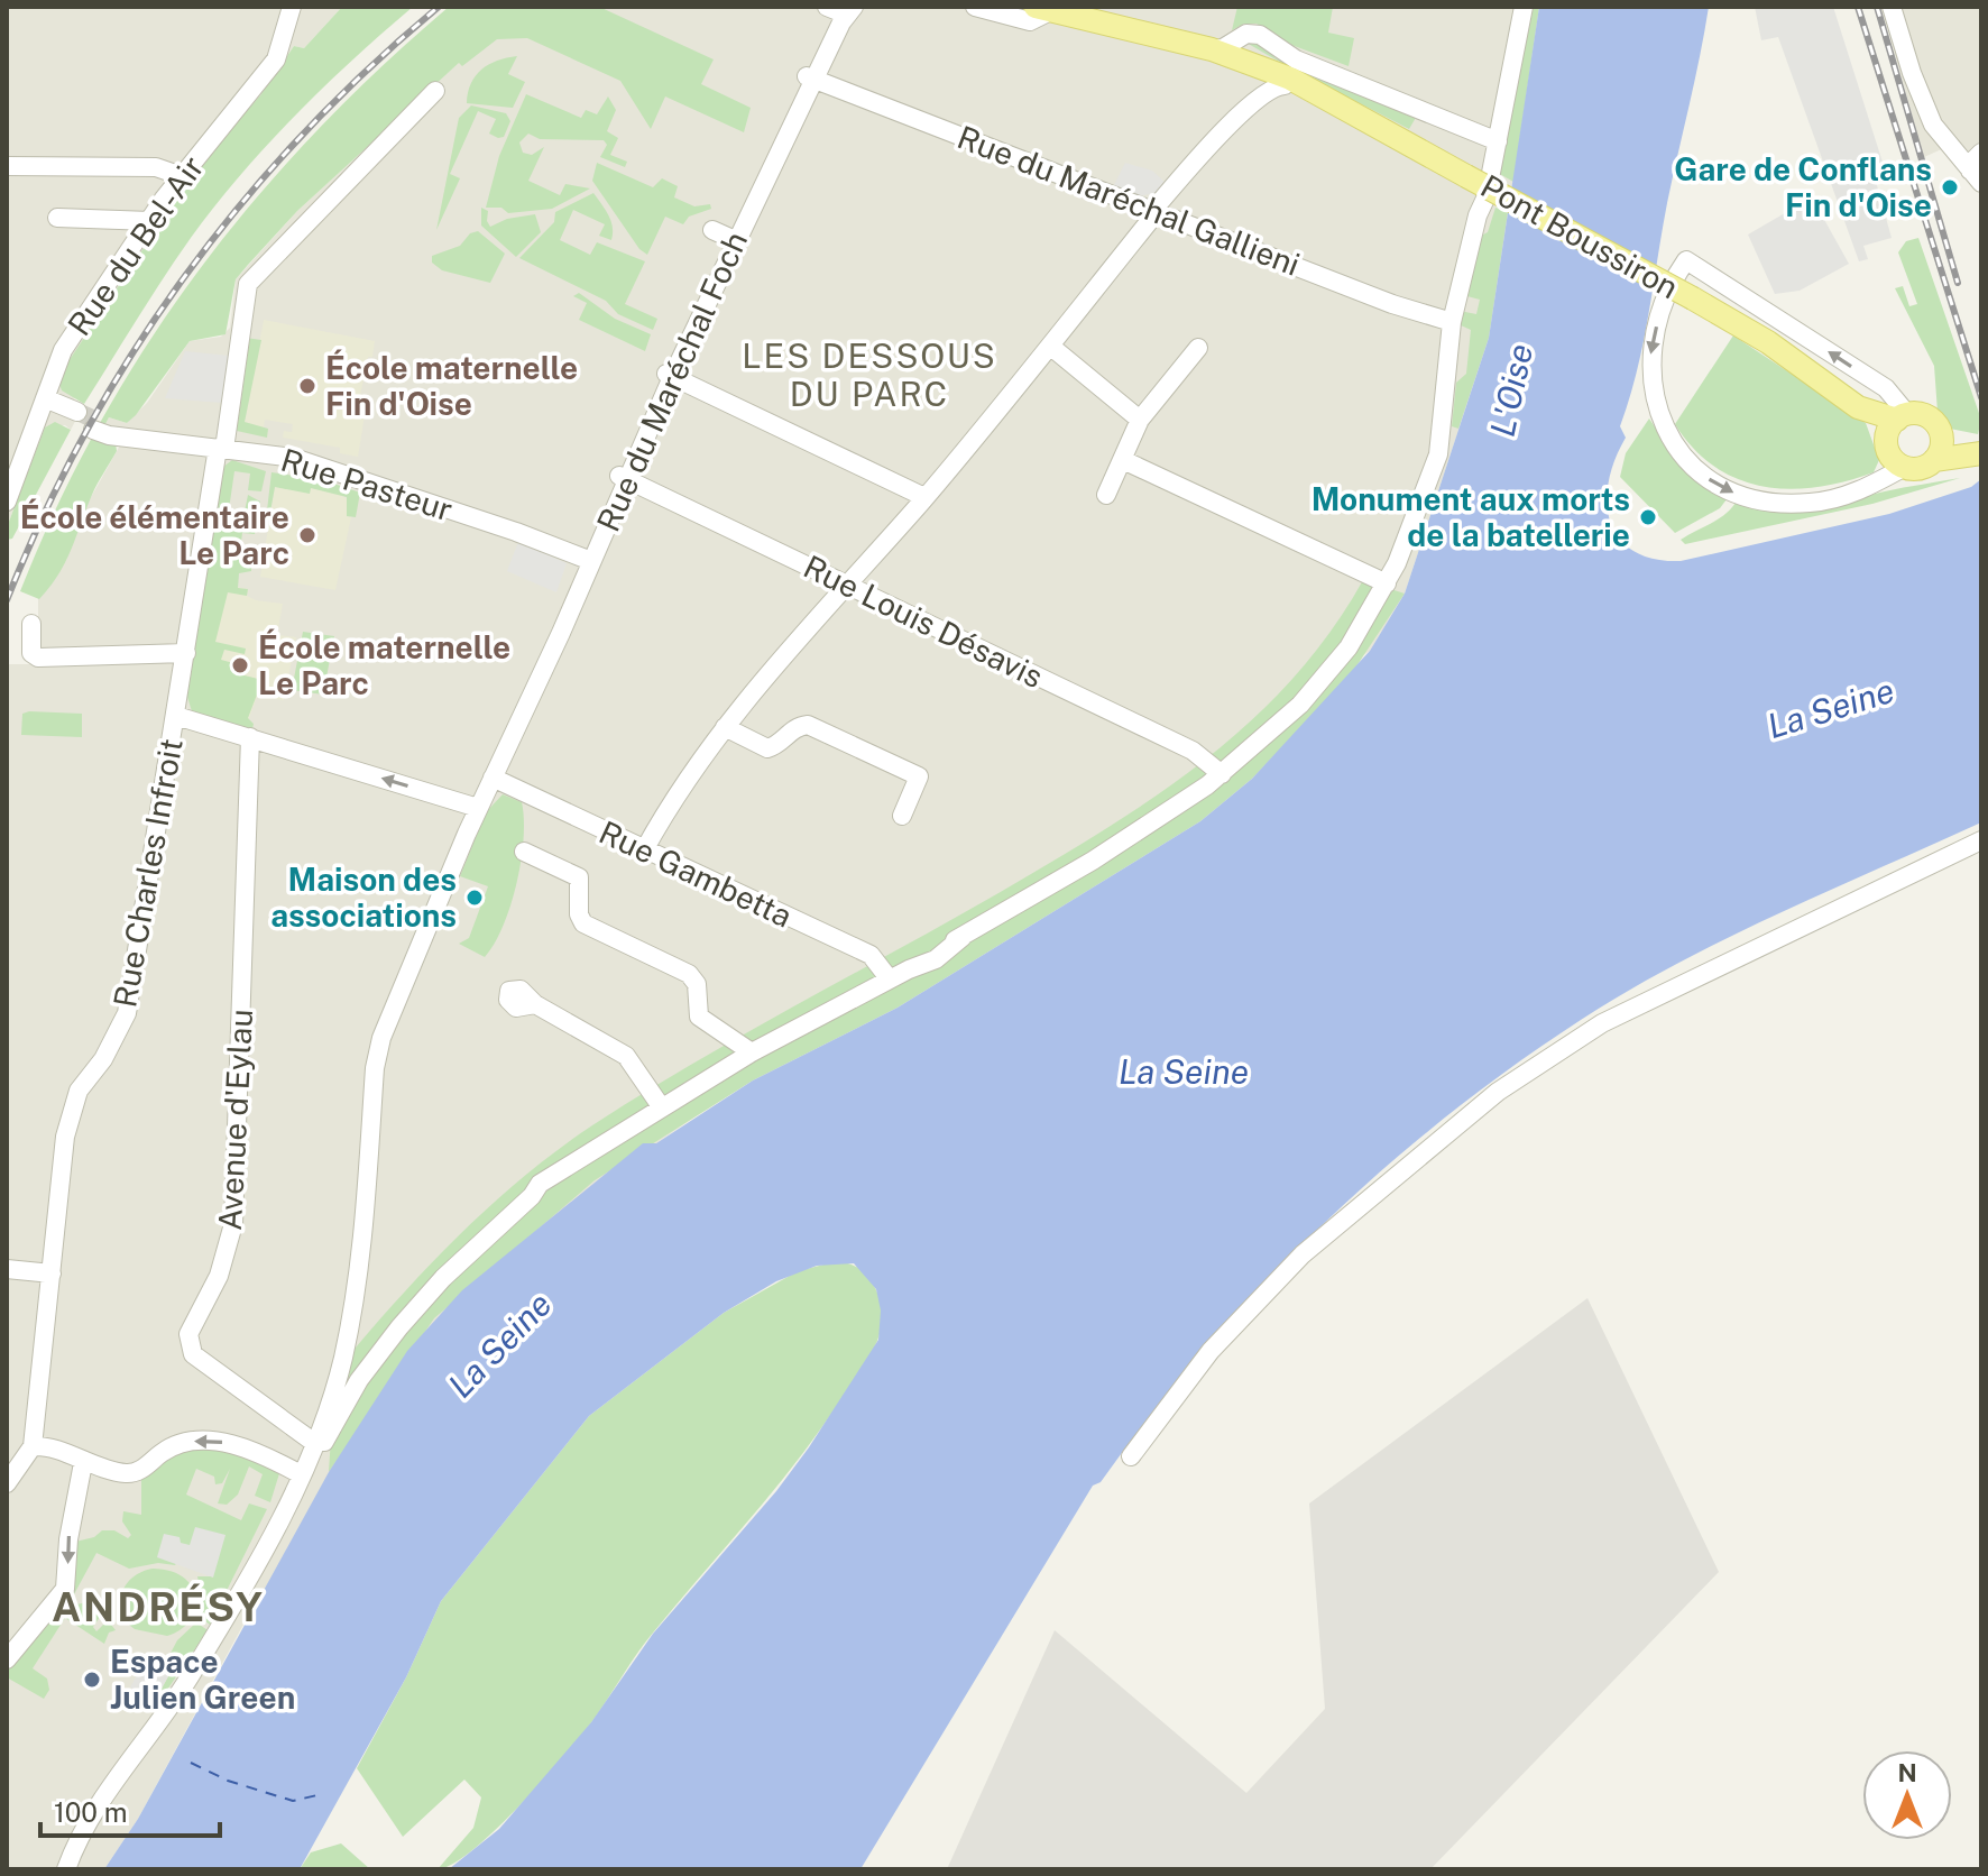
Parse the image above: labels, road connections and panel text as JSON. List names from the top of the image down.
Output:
{
  "streets": {
    "main road": ["Pont Boussiron"],
    "street": [
      "Rue du Maréchal Gallieni",
      "Rue du Bel-Air",
      "Rue du Maréchal Foch",
      "Rue Pasteur",
      "Rue Louis Désavis",
      "Rue Charles Infroit",
      "Rue Gambetta",
      "Avenue d'Eylau"
    ]
  },
  "crossings": [
    ["Rue du Maréchal Gallieni", "Rue du Maréchal Foch"],
    ["Rue du Maréchal Foch", "Rue Pasteur"],
    ["Rue du Maréchal Foch", "Rue Louis Désavis"],
    ["Rue du Maréchal Foch", "Rue Gambetta"],
    ["Rue du Maréchal Foch", "Avenue d'Eylau"],
    ["Rue Pasteur", "Rue Charles Infroit"]
  ],
  "districts": ["LES DESSOUS DU PARC", "ANDRÉSY"],
  "water": ["L'Oise", "La Seine"],
  "places": [
    "Gare de Conflans Fin d'Oise",
    "École maternelle Fin d'Oise",
    "Monument aux morts de la batellerie",
    "École élémentaire Le Parc",
    "École maternelle Le Parc",
    "Maison des associations",
    "Espace Julien Green"
  ],
  "scale_bar": "100 m",
  "north": "top"
}
